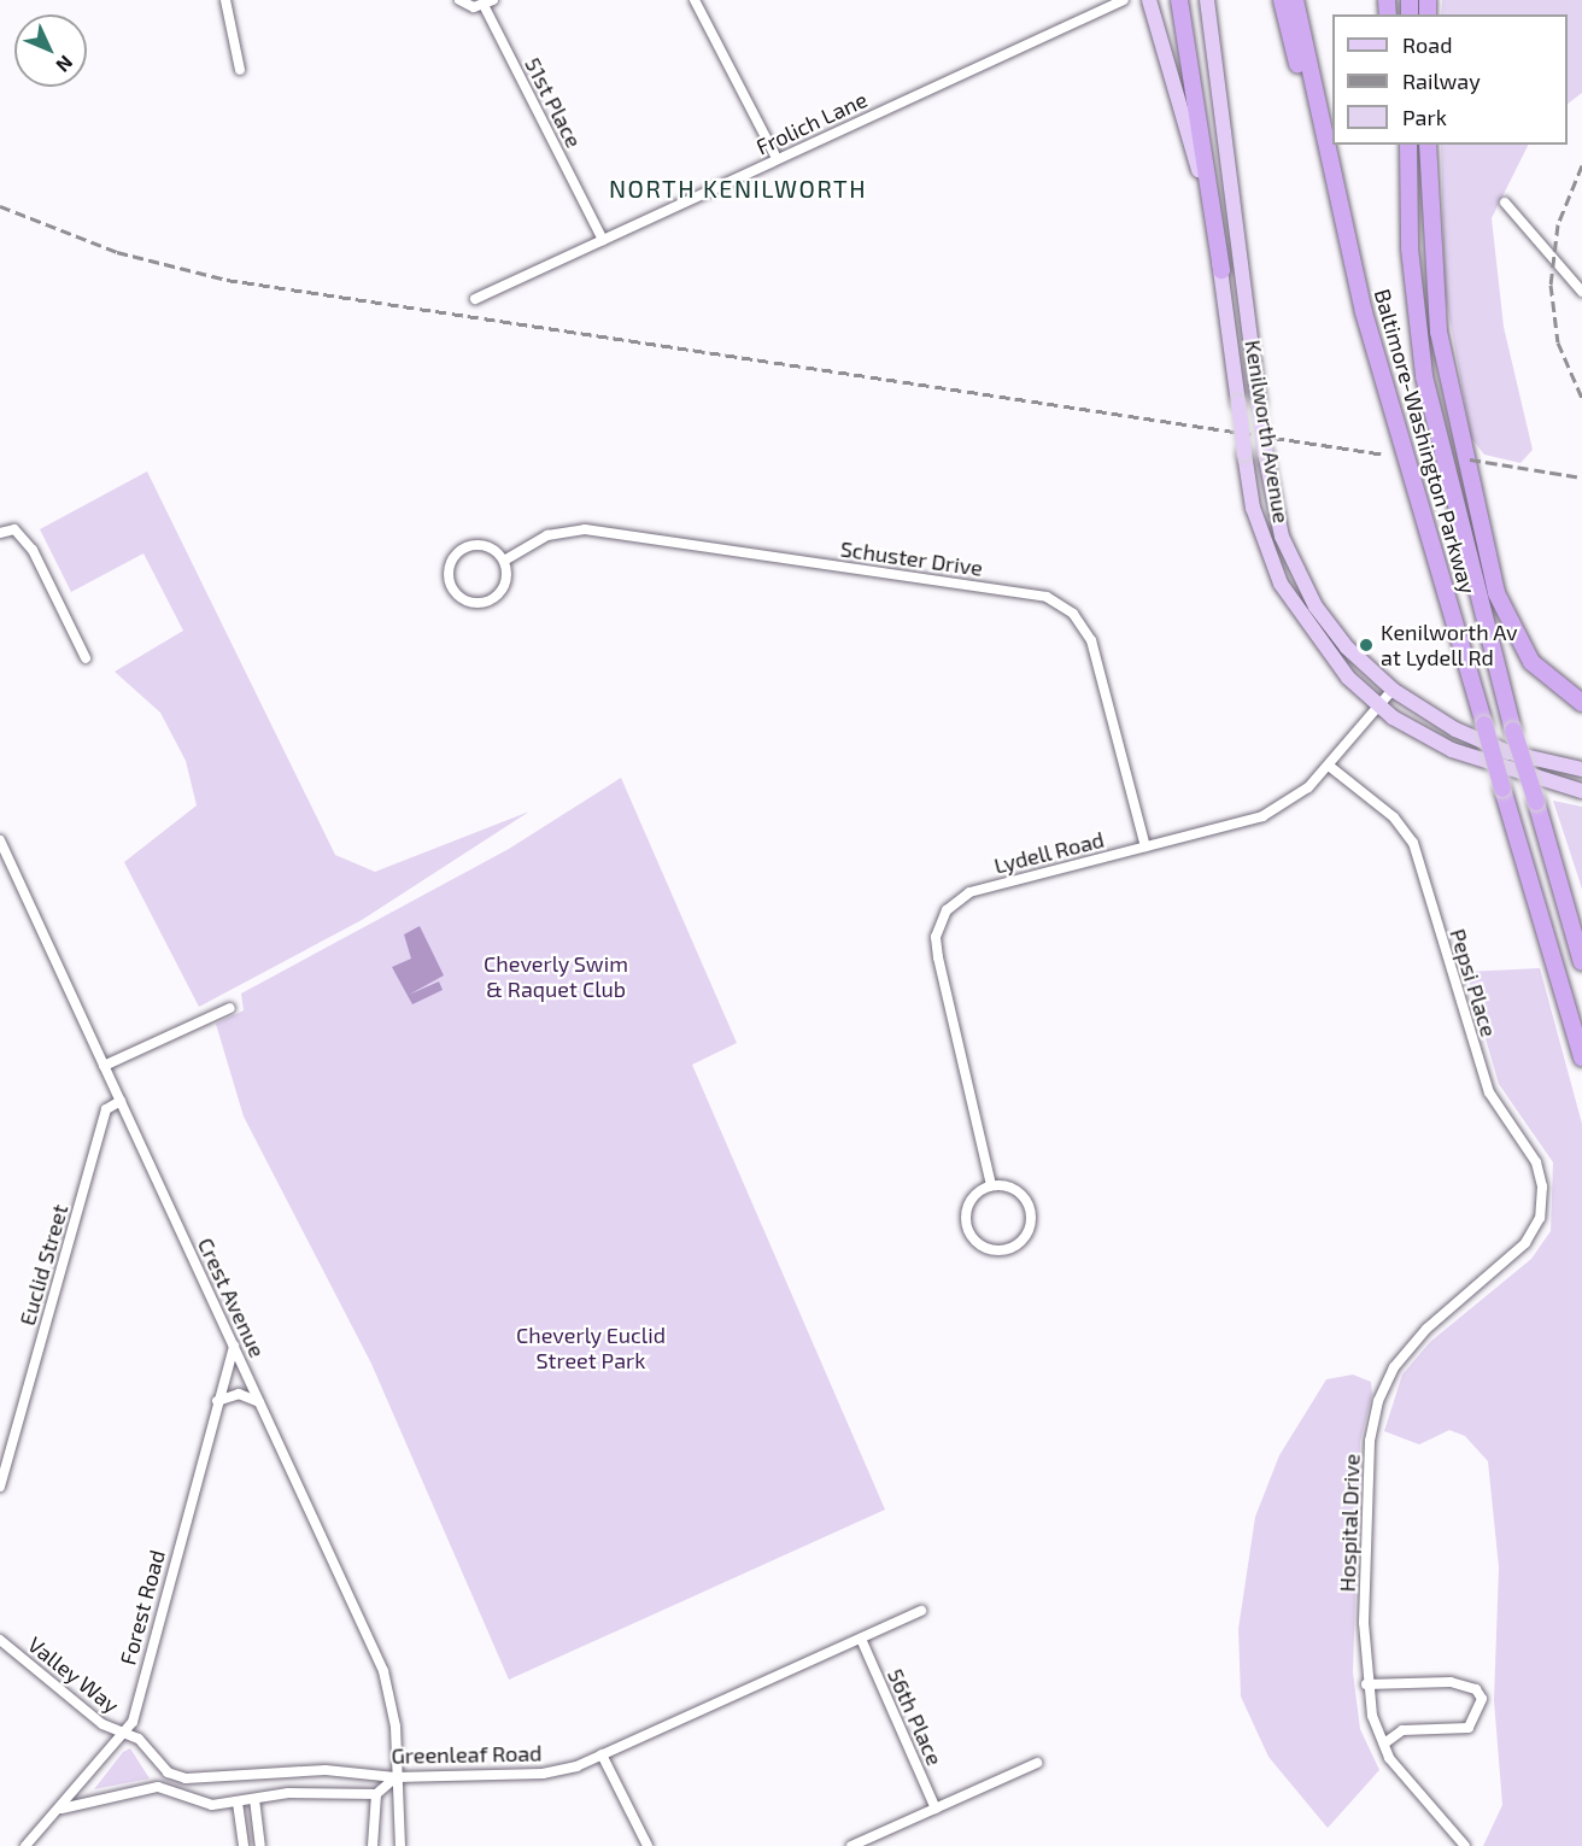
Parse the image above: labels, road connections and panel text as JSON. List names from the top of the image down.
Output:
{
  "streets": {
    "highway": ["Baltimore-Washington Parkway"],
    "main road": ["Kenilworth Avenue"],
    "street": [
      "51st Place",
      "Frolich Lane",
      "Schuster Drive",
      "Lydell Road",
      "Pepsi Place",
      "Euclid Street",
      "Crest Avenue",
      "Hospital Drive",
      "Forest Road",
      "Valley Way",
      "56th Place",
      "Greenleaf Road"
    ]
  },
  "crossings": [
    ["51st Place", "Frolich Lane"],
    ["Kenilworth Avenue", "Lydell Road"],
    ["Schuster Drive", "Lydell Road"],
    ["Lydell Road", "Pepsi Place"],
    ["Pepsi Place", "Hospital Drive"],
    ["Euclid Street", "Crest Avenue"],
    ["Crest Avenue", "Forest Road"],
    ["Crest Avenue", "Greenleaf Road"],
    ["Forest Road", "Valley Way"],
    ["56th Place", "Greenleaf Road"]
  ],
  "districts": ["NORTH KENILWORTH"],
  "parks": ["Cheverly Swim & Raquet Club", "Cheverly Euclid Street Park"],
  "places": ["Kenilworth Av at Lydell Rd"],
  "legend": ["Road", "Railway", "Park"],
  "north": "bottom right"
}
